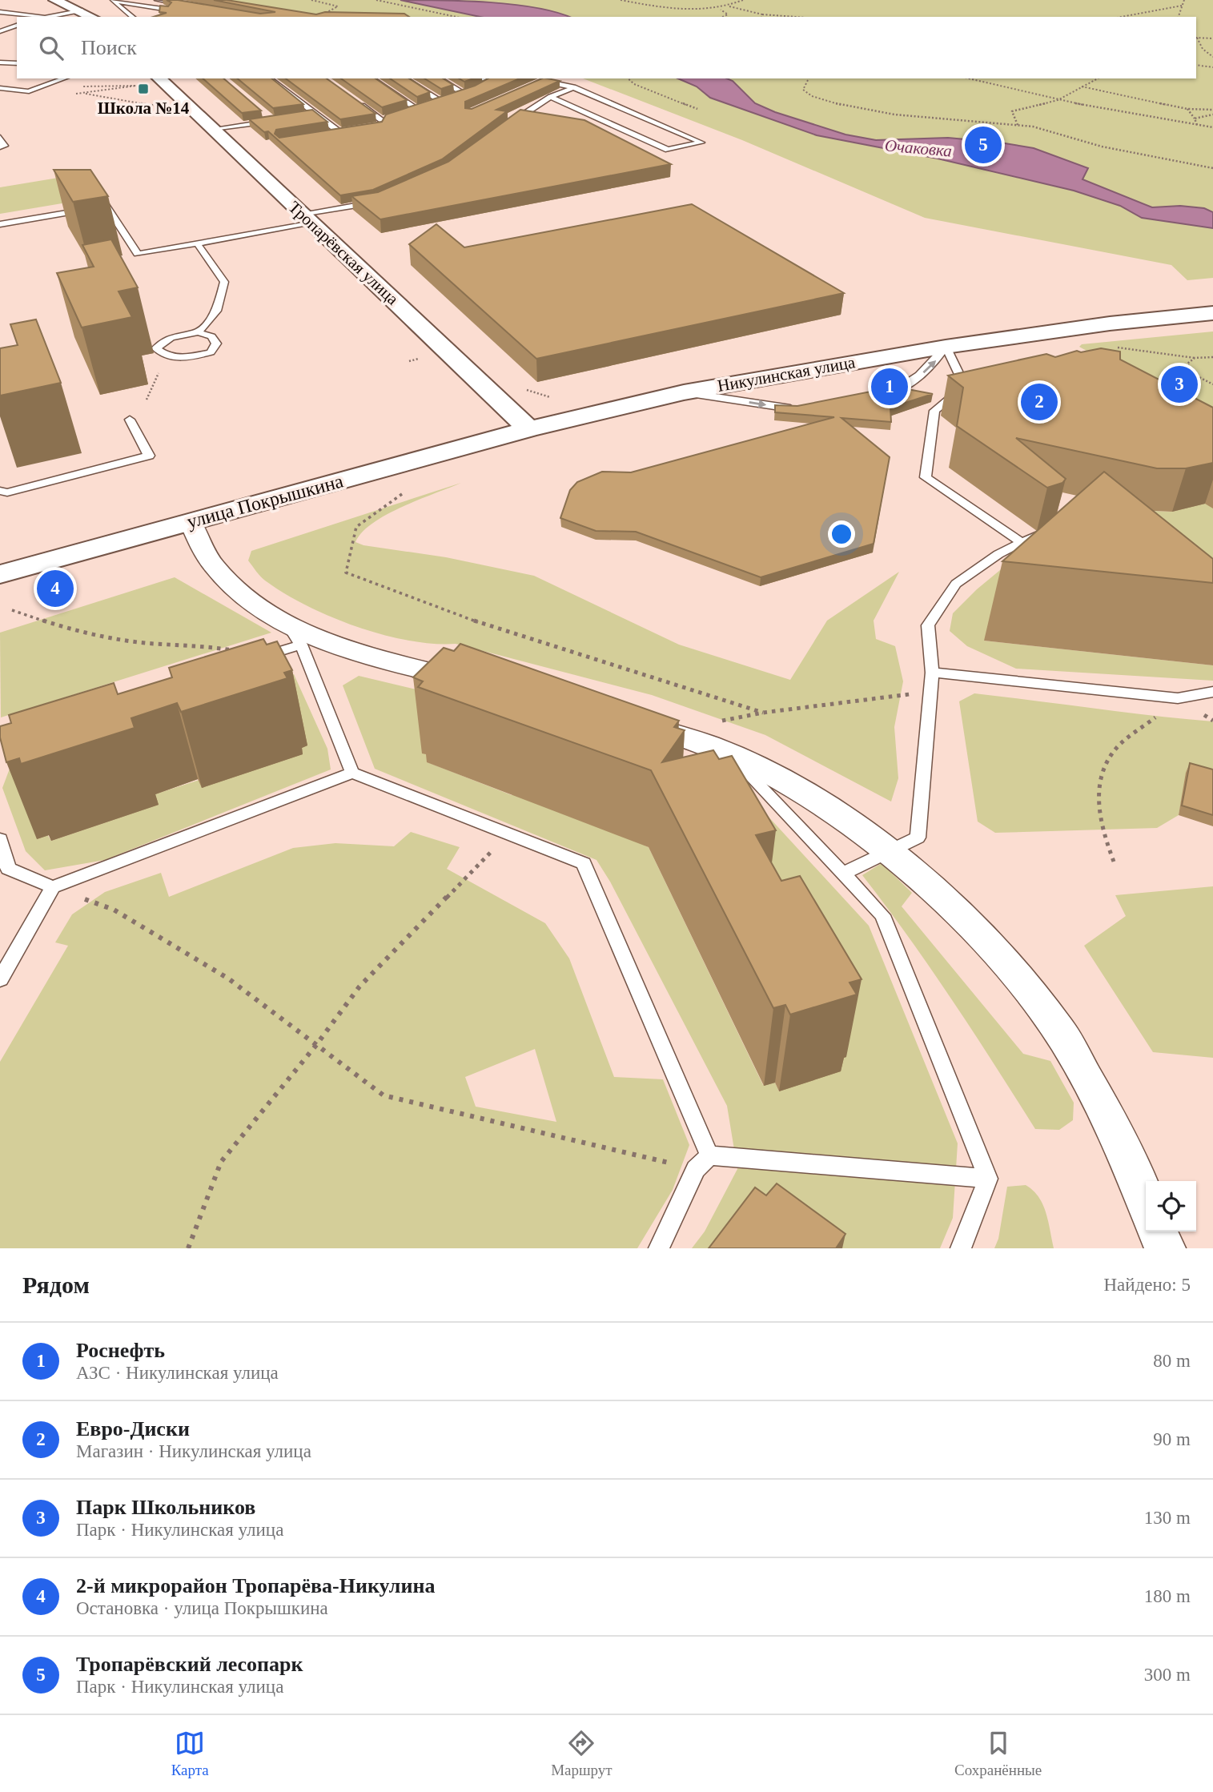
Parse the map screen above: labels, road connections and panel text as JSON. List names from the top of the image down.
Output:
{
  "streets": {
    "street": ["Тропарёвская улица", "Никулинская улица", "улица Покрышкина"]
  },
  "crossings": [
    ["Тропарёвская улица", "Никулинская улица"],
    ["Тропарёвская улица", "улица Покрышкина"],
    ["Никулинская улица", "улица Покрышкина"]
  ],
  "water": ["Очаковка"],
  "places": {
    "transit": ["Школа №14"]
  },
  "page": {
    "search": "Поиск",
    "pins": [
      "5",
      "3",
      "1",
      "2",
      "4"
    ],
    "heading": ["Рядом", "Найдено: 5"],
    "list": [
      {
        "mark": "1",
        "name": "Роснефть",
        "note": "АЗС · Никулинская улица",
        "value": "80 m"
      },
      {
        "mark": "2",
        "name": "Евро-Диски",
        "note": "Магазин · Никулинская улица",
        "value": "90 m"
      },
      {
        "mark": "3",
        "name": "Парк Школьников",
        "note": "Парк · Никулинская улица",
        "value": "130 m"
      },
      {
        "mark": "4",
        "name": "2-й микрорайон Тропарёва-Никулина",
        "note": "Остановка · улица Покрышкина",
        "value": "180 m"
      },
      {
        "mark": "5",
        "name": "Тропарёвский лесопарк",
        "note": "Парк · Никулинская улица",
        "value": "300 m"
      }
    ],
    "nav": ["Карта", "Маршрут", "Сохранённые"]
  }
}
